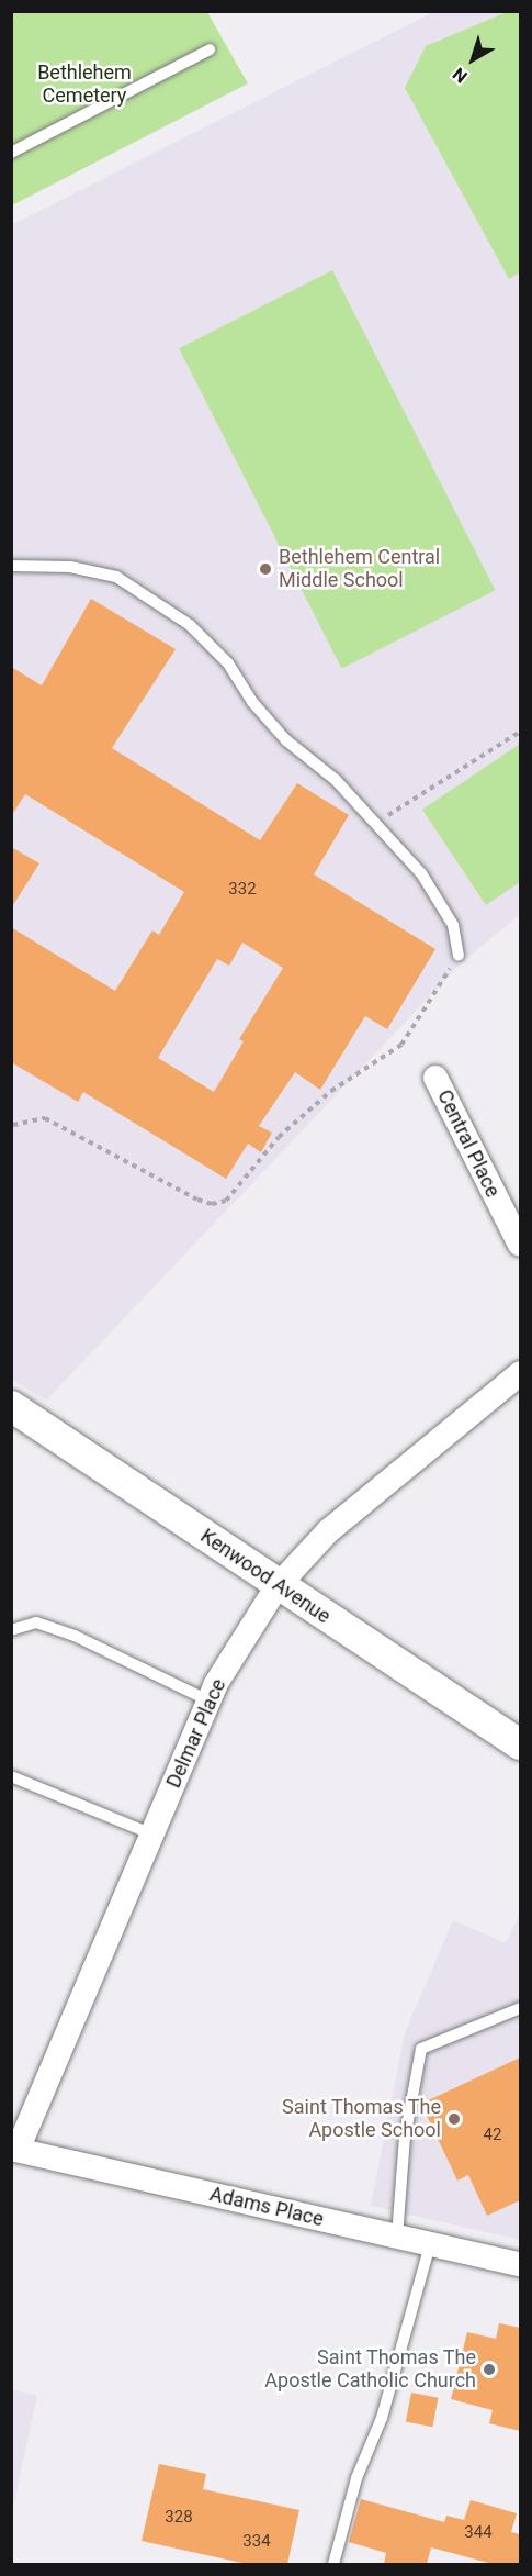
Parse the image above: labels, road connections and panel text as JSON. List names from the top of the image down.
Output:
{
  "streets": {
    "street": [
      "Central Place",
      "Kenwood Avenue",
      "Delmar Place",
      "Adams Place"
    ]
  },
  "crossings": [
    ["Kenwood Avenue", "Delmar Place"],
    ["Delmar Place", "Adams Place"]
  ],
  "parks": ["Bethlehem Cemetery"],
  "places": ["Bethlehem Central Middle School", "Saint Thomas The Apostle School", "Saint Thomas The Apostle Catholic Church"],
  "house_numbers": [
    "332",
    "42",
    "328",
    "344",
    "334"
  ],
  "north": "bottom left"
}
